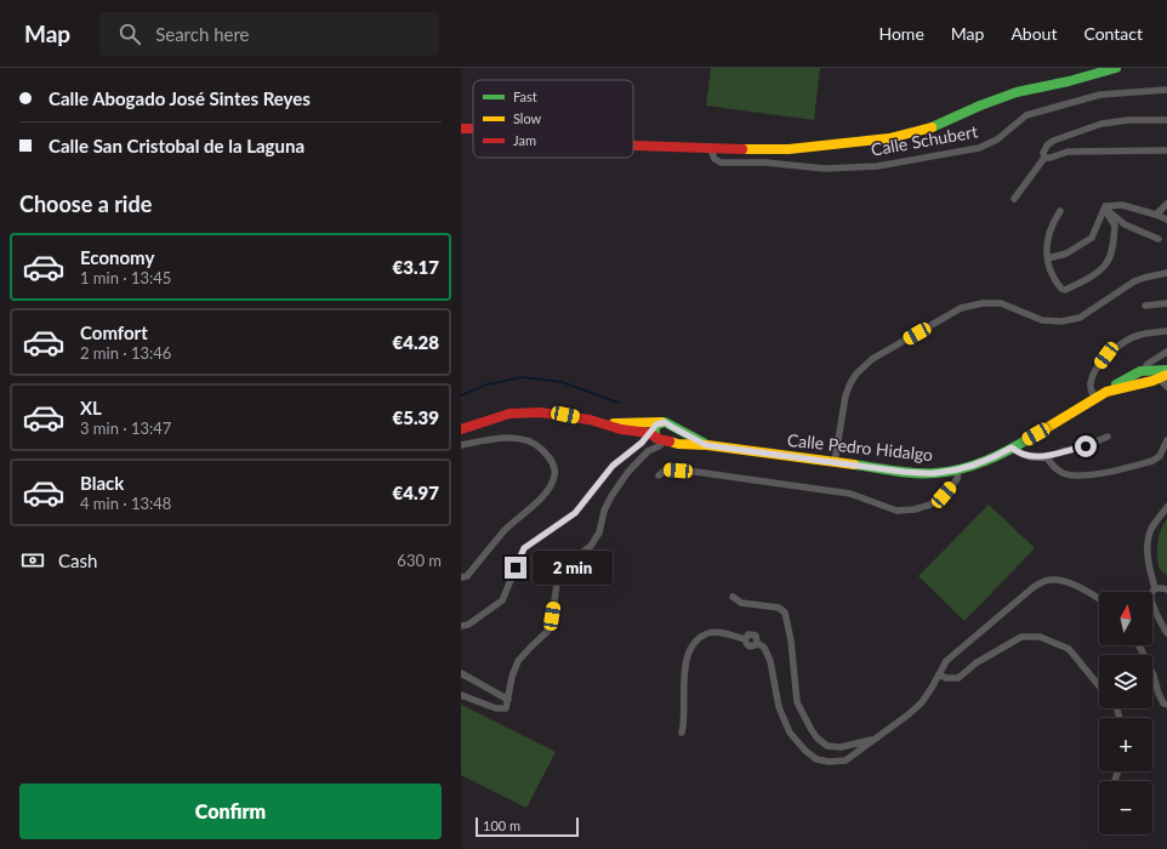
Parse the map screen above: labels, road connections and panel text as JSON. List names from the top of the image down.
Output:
{
  "streets": {
    "street": ["Calle Schubert", "Calle Pedro Hidalgo"]
  },
  "legend": ["Fast", "Slow", "Jam"],
  "scale_bar": "100 m",
  "north": "top",
  "page": {
    "header": "Map",
    "search": "Search here",
    "nav": [
      "Home",
      "Map",
      "About",
      "Contact"
    ],
    "banner": ["Calle Abogado José Sintes Reyes", "Calle San Cristobal de la Laguna"],
    "heading": "Choose a ride",
    "list": [
      {
        "name": "Economy",
        "note": "1 min · 13:45",
        "value": "€3.17"
      },
      {
        "name": "Comfort",
        "note": "2 min · 13:46",
        "value": "€4.28"
      },
      {
        "name": "XL",
        "note": "3 min · 13:47",
        "value": "€5.39"
      },
      {
        "name": "Black",
        "note": "4 min · 13:48",
        "value": "€4.97"
      }
    ],
    "pay": ["Cash", "630 m"],
    "bubble": "2 min",
    "map_buttons": ["+", "−"],
    "buttons": "Confirm",
    "scale": "100 m"
  }
}
